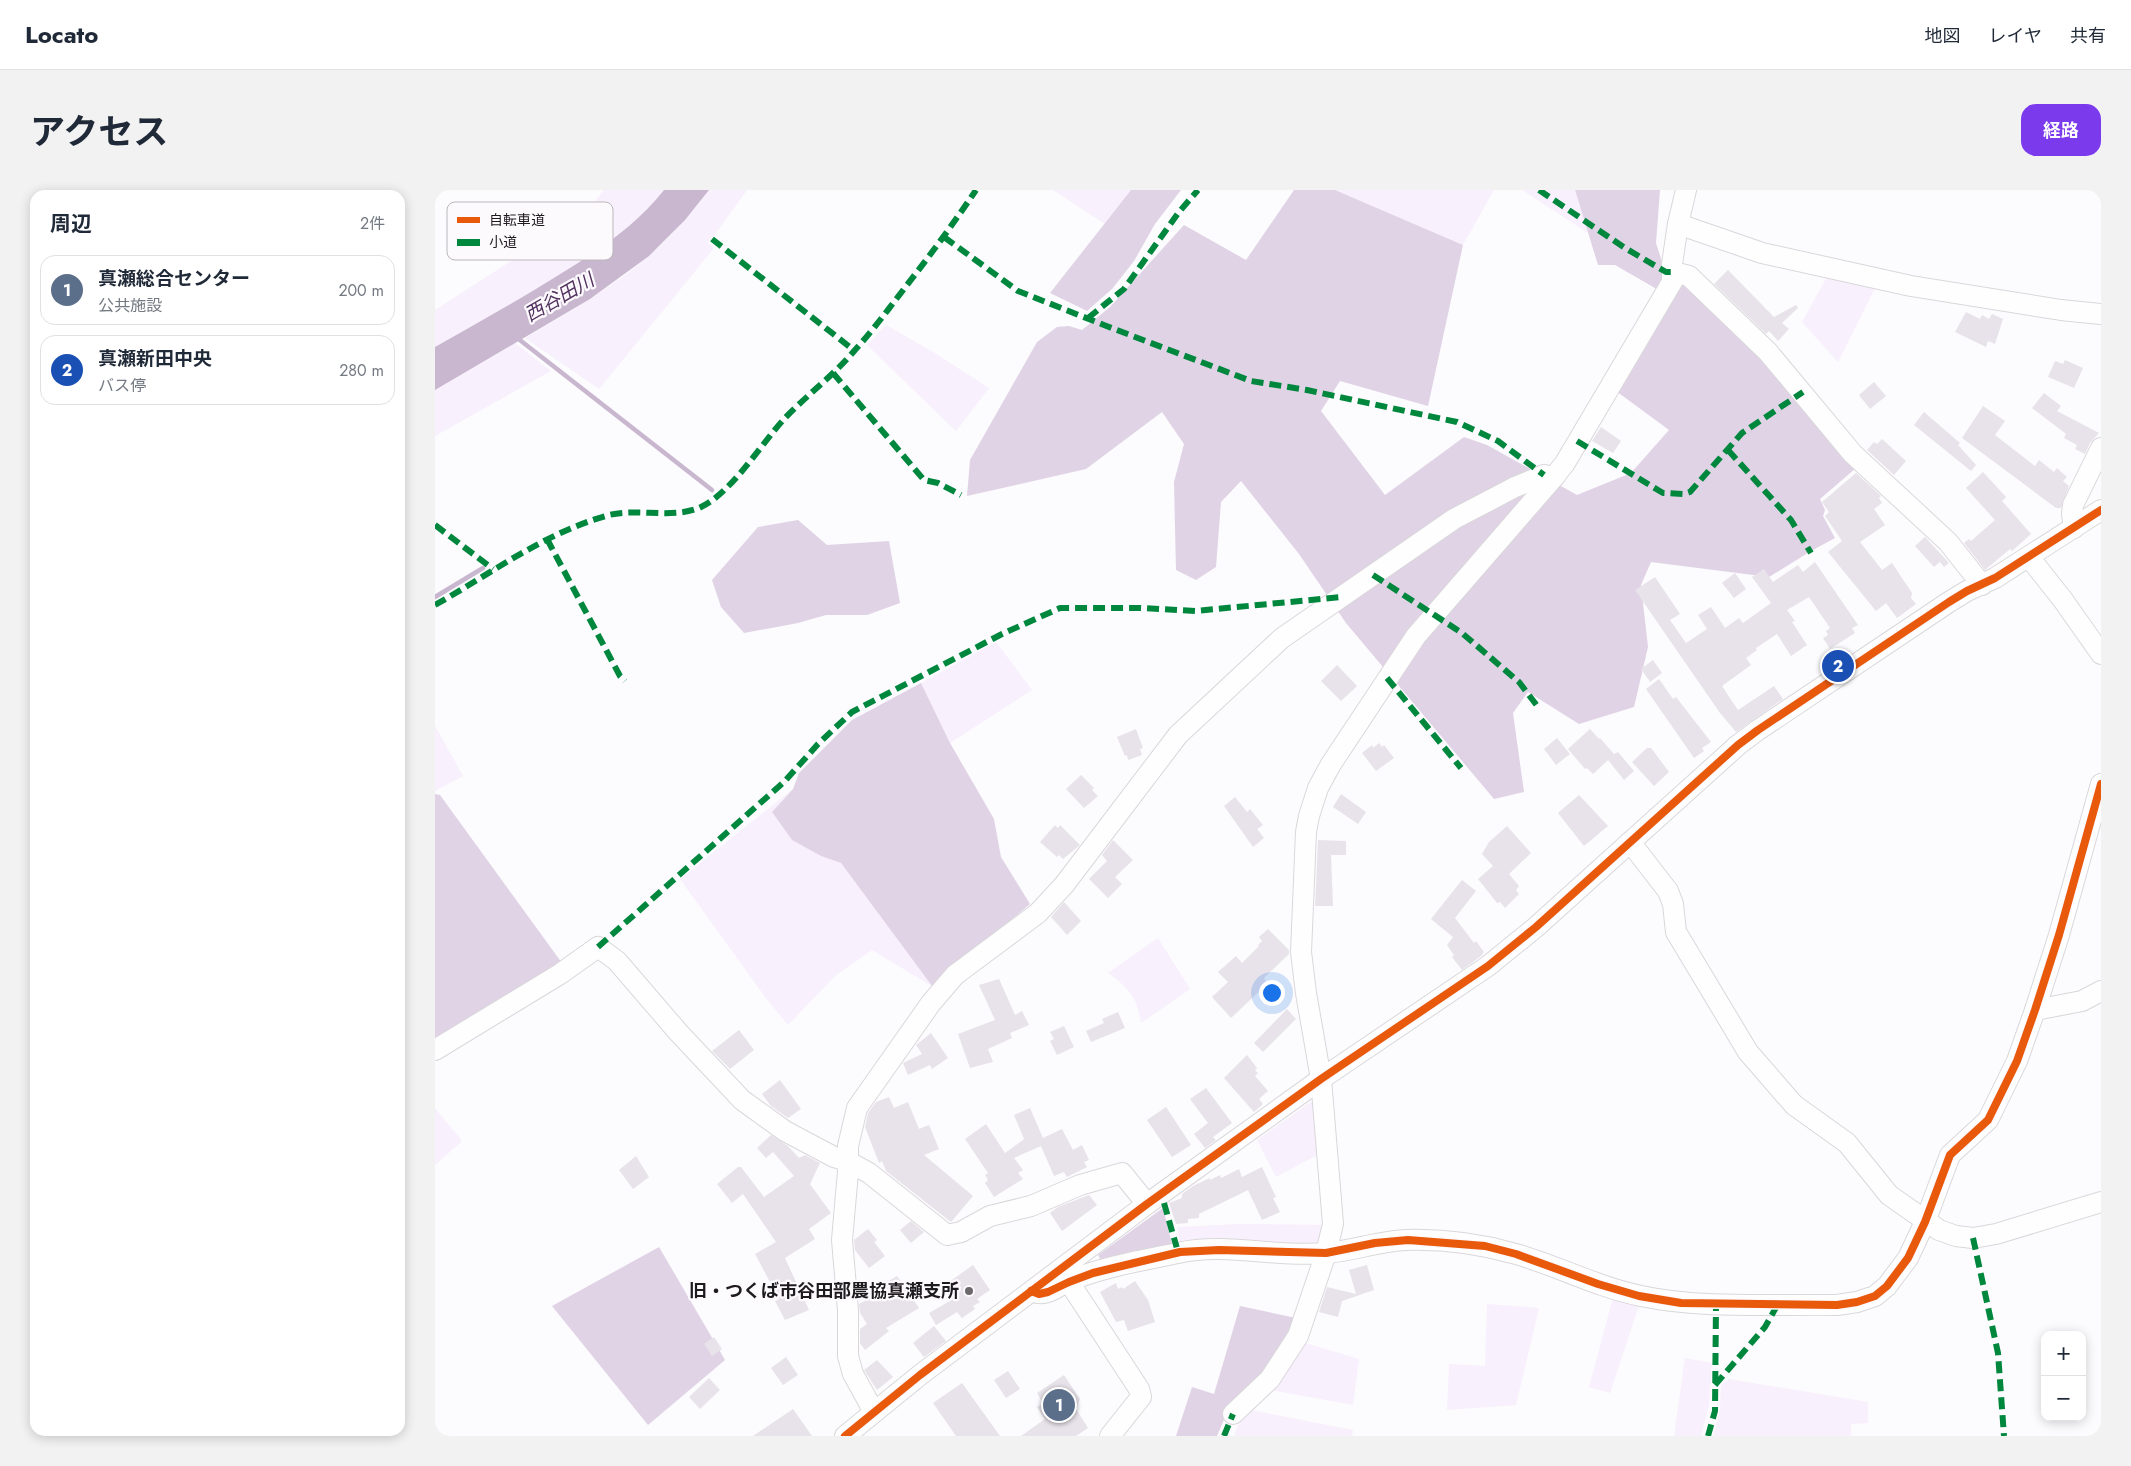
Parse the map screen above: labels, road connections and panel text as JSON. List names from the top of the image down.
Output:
{
  "water": ["西谷田川"],
  "places": ["旧・つくば市谷田部農協真瀬支所"],
  "legend": ["自転車道", "小道"],
  "page": {
    "header": "Locato",
    "nav": ["地図", "レイヤ", "共有"],
    "title": "アクセス",
    "buttons": "経路",
    "heading": ["周辺", "2件"],
    "list": [
      {
        "mark": "1",
        "name": "真瀬総合センター",
        "note": "公共施設",
        "value": "200 m"
      },
      {
        "mark": "2",
        "name": "真瀬新田中央",
        "note": "バス停",
        "value": "280 m"
      }
    ],
    "pins": ["2", "1"],
    "map_buttons": ["+", "−"]
  }
}
